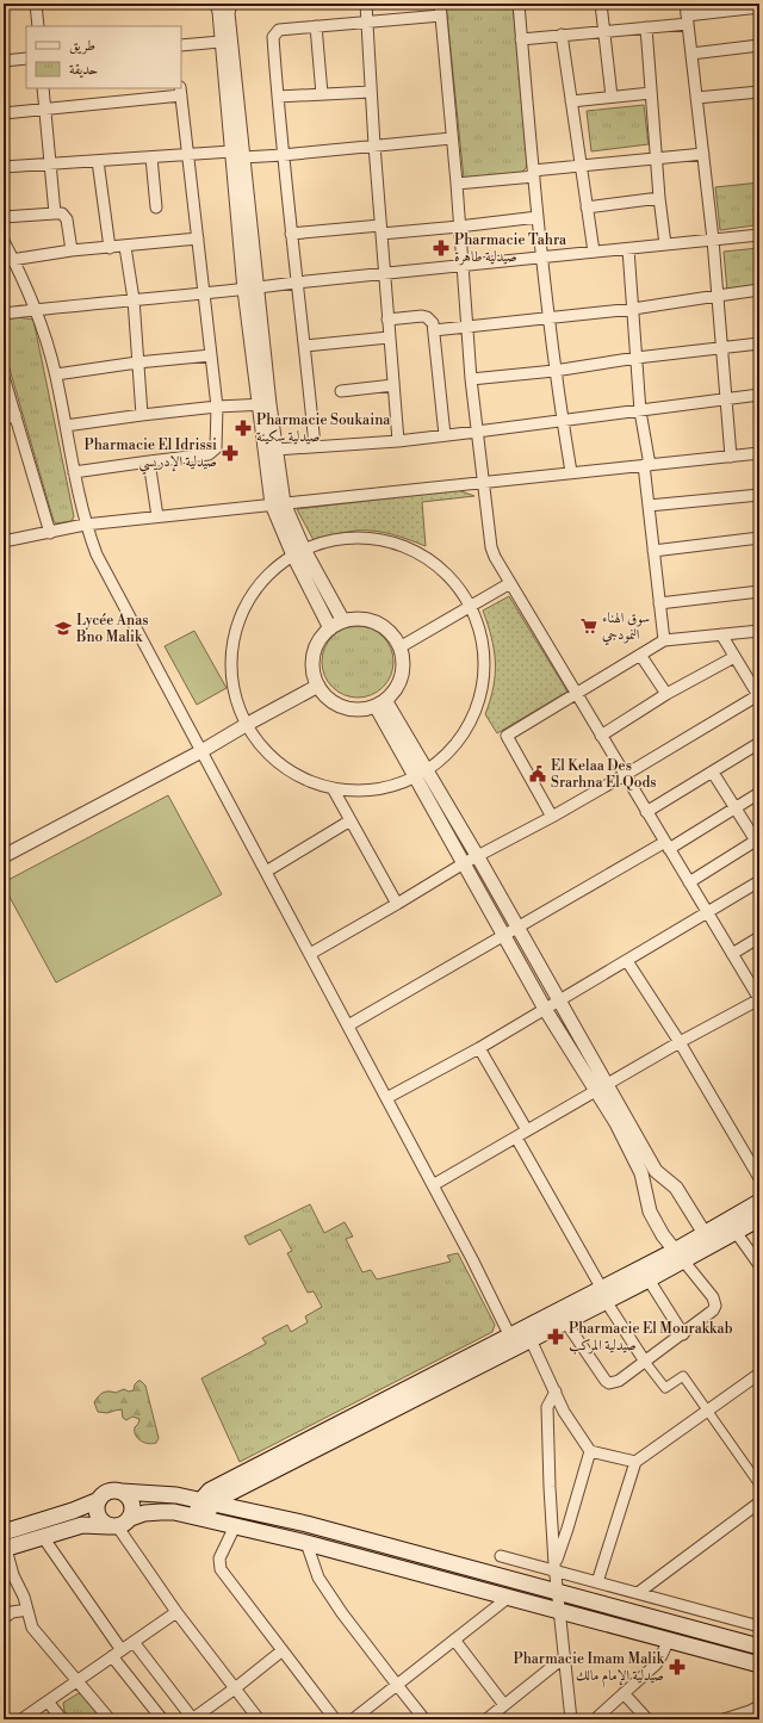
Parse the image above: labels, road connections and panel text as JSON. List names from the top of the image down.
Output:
{
  "places": {
    "pharmacy": [
      "Pharmacie Tahra صيدلية طاهرة",
      "Pharmacie Soukaina صيدلية سكينة",
      "Pharmacie El Idrissi صيدلية الإدريسي",
      "Pharmacie El Mourakkab صيدلية المركب",
      "Pharmacie Imam Malik صيدلية الإمام مالك"
    ],
    "supermarket": ["سوق الهناء النمودجي"],
    "school or university": ["Lycée Anas Bno Malik"],
    "public building": ["El Kelaa Des Srarhna El Qods"]
  },
  "legend": ["طريق", "حديقة"]
}
